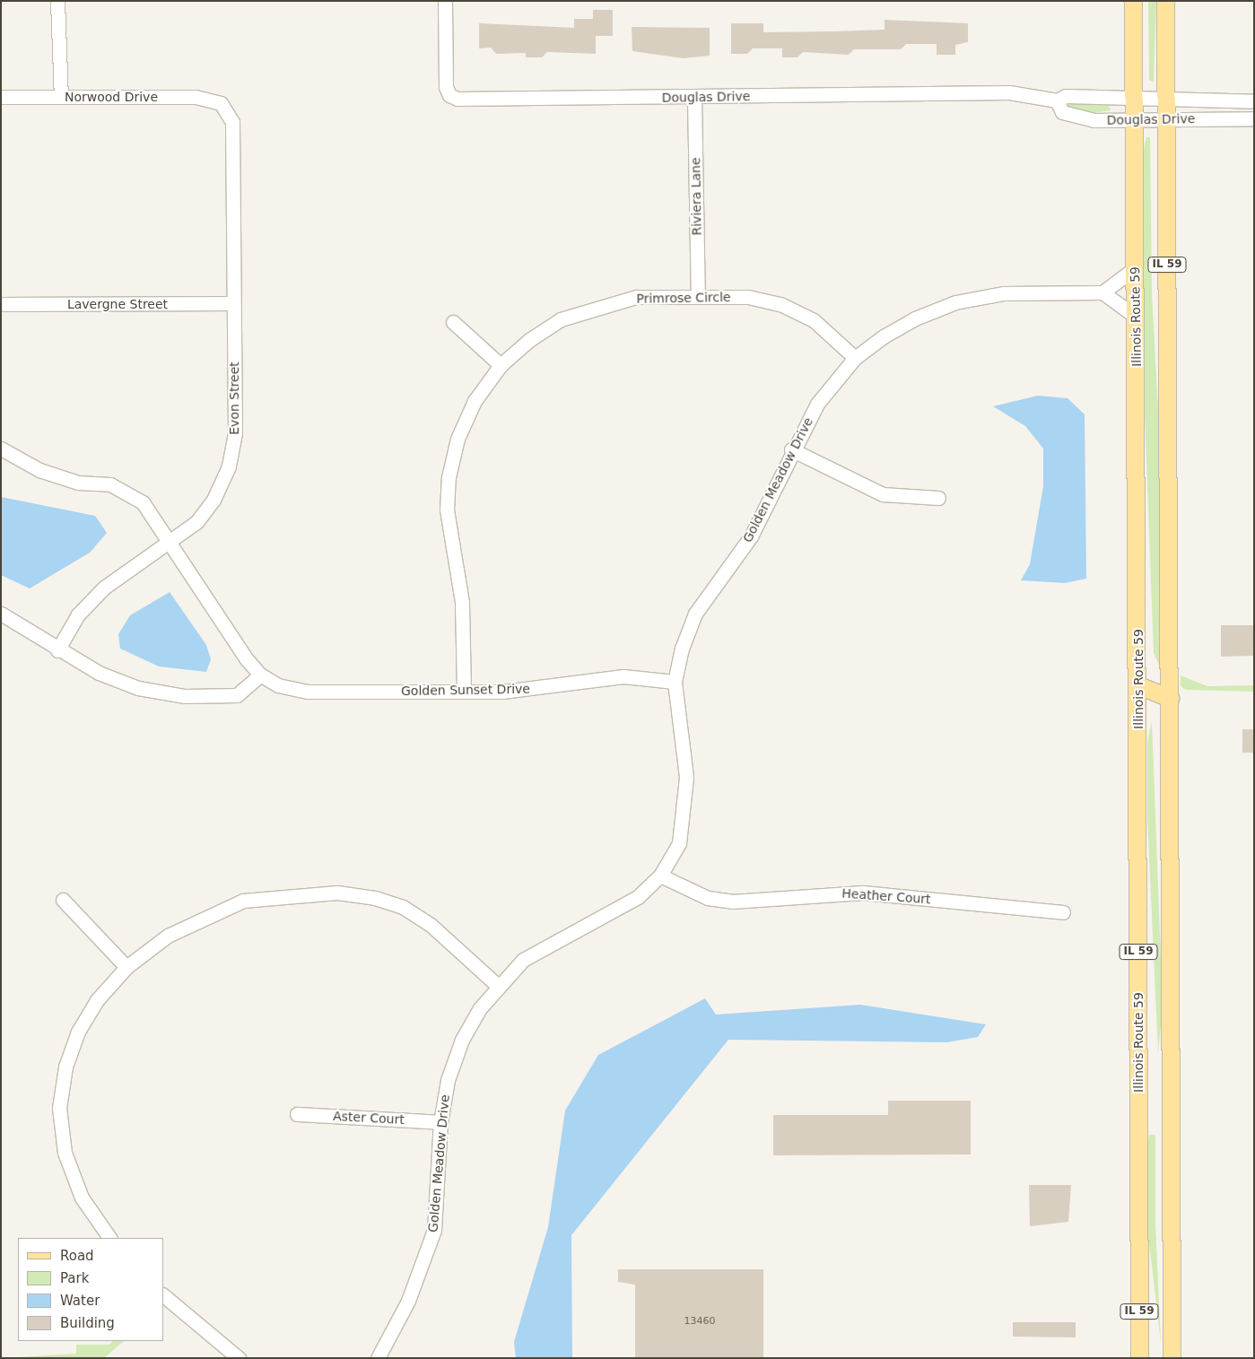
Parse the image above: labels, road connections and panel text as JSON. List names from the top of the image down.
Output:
{
  "streets": {
    "main road": ["IL 59", "Illinois Route 59"],
    "street": [
      "Norwood Drive",
      "Douglas Drive",
      "Riviera Lane",
      "Primrose Circle",
      "Lavergne Street",
      "Evon Street",
      "Golden Meadow Drive",
      "Golden Sunset Drive",
      "Heather Court",
      "Aster Court"
    ]
  },
  "crossings": [
    ["Norwood Drive", "Evon Street"],
    ["Douglas Drive", "Riviera Lane"],
    ["Douglas Drive", "IL 59"],
    ["Douglas Drive", "Illinois Route 59"],
    ["Riviera Lane", "Primrose Circle"],
    ["Primrose Circle", "Golden Meadow Drive"],
    ["Primrose Circle", "Golden Sunset Drive"],
    ["Lavergne Street", "Evon Street"],
    ["Evon Street", "Golden Sunset Drive"],
    ["Golden Meadow Drive", "Golden Sunset Drive"],
    ["Golden Meadow Drive", "Heather Court"],
    ["Golden Meadow Drive", "Aster Court"]
  ],
  "house_numbers": ["13460"],
  "legend": [
    "Road",
    "Park",
    "Water",
    "Building"
  ]
}
